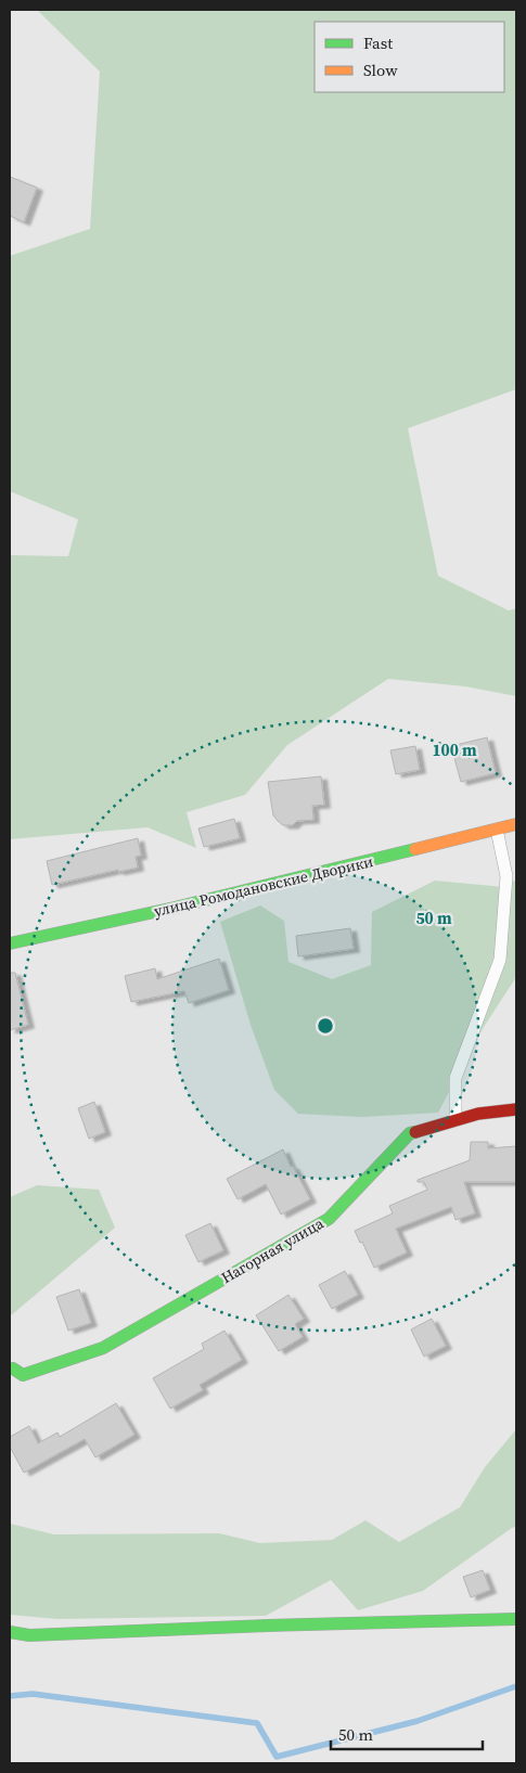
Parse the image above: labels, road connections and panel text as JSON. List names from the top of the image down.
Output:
{
  "streets": {
    "street": ["улица Ромодановские Дворики", "Нагорная улица"]
  },
  "legend": ["Fast", "Slow"],
  "scale_bar": "50 m",
  "rings": ["100 m", "50 m"]
}
